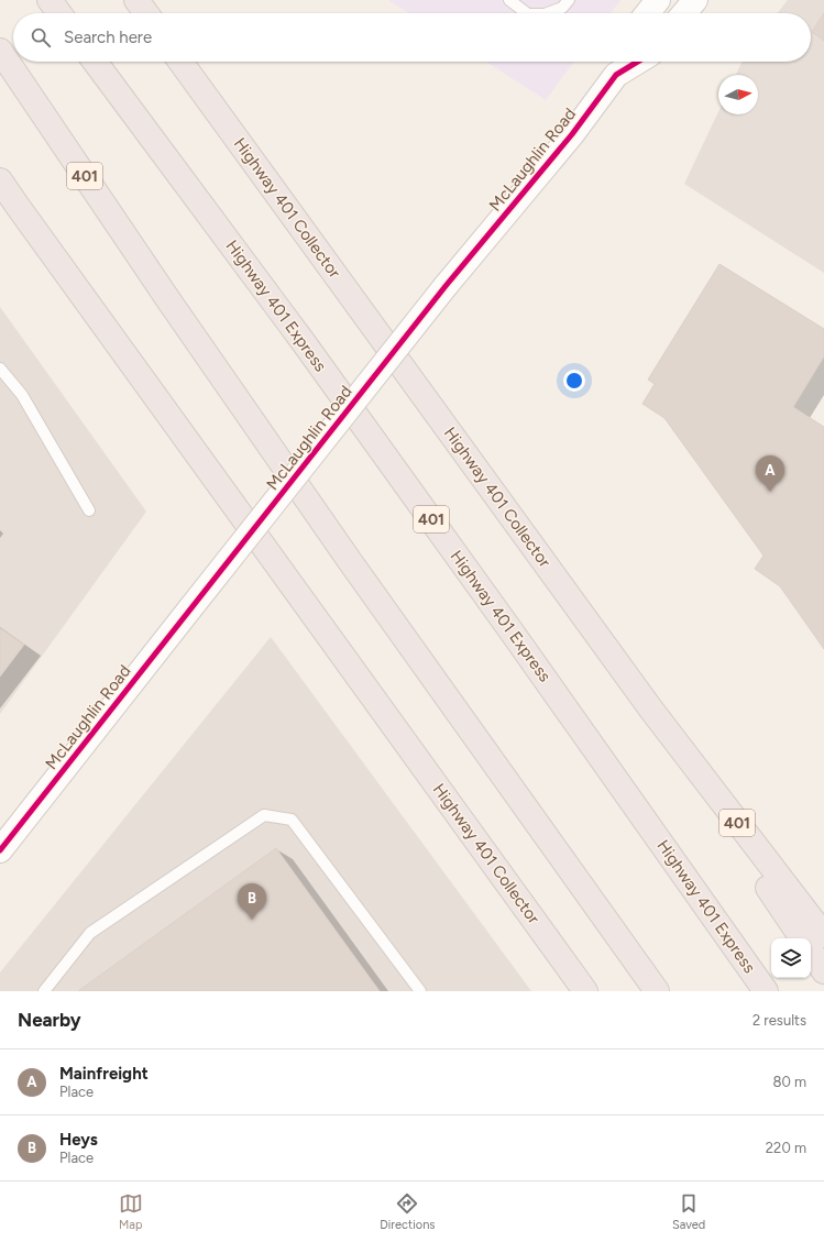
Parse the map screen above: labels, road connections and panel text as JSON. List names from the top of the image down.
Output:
{
  "streets": {
    "highway": ["401", "Highway 401 Collector", "Highway 401 Express"],
    "street": ["McLaughlin Road"]
  },
  "north": "right",
  "page": {
    "search": "Search here",
    "pins": ["A", "B"],
    "heading": ["Nearby", "2 results"],
    "list": [
      {
        "mark": "A",
        "name": "Mainfreight",
        "note": "Place",
        "value": "80 m"
      },
      {
        "mark": "B",
        "name": "Heys",
        "note": "Place",
        "value": "220 m"
      }
    ],
    "nav": ["Map", "Directions", "Saved"]
  }
}
